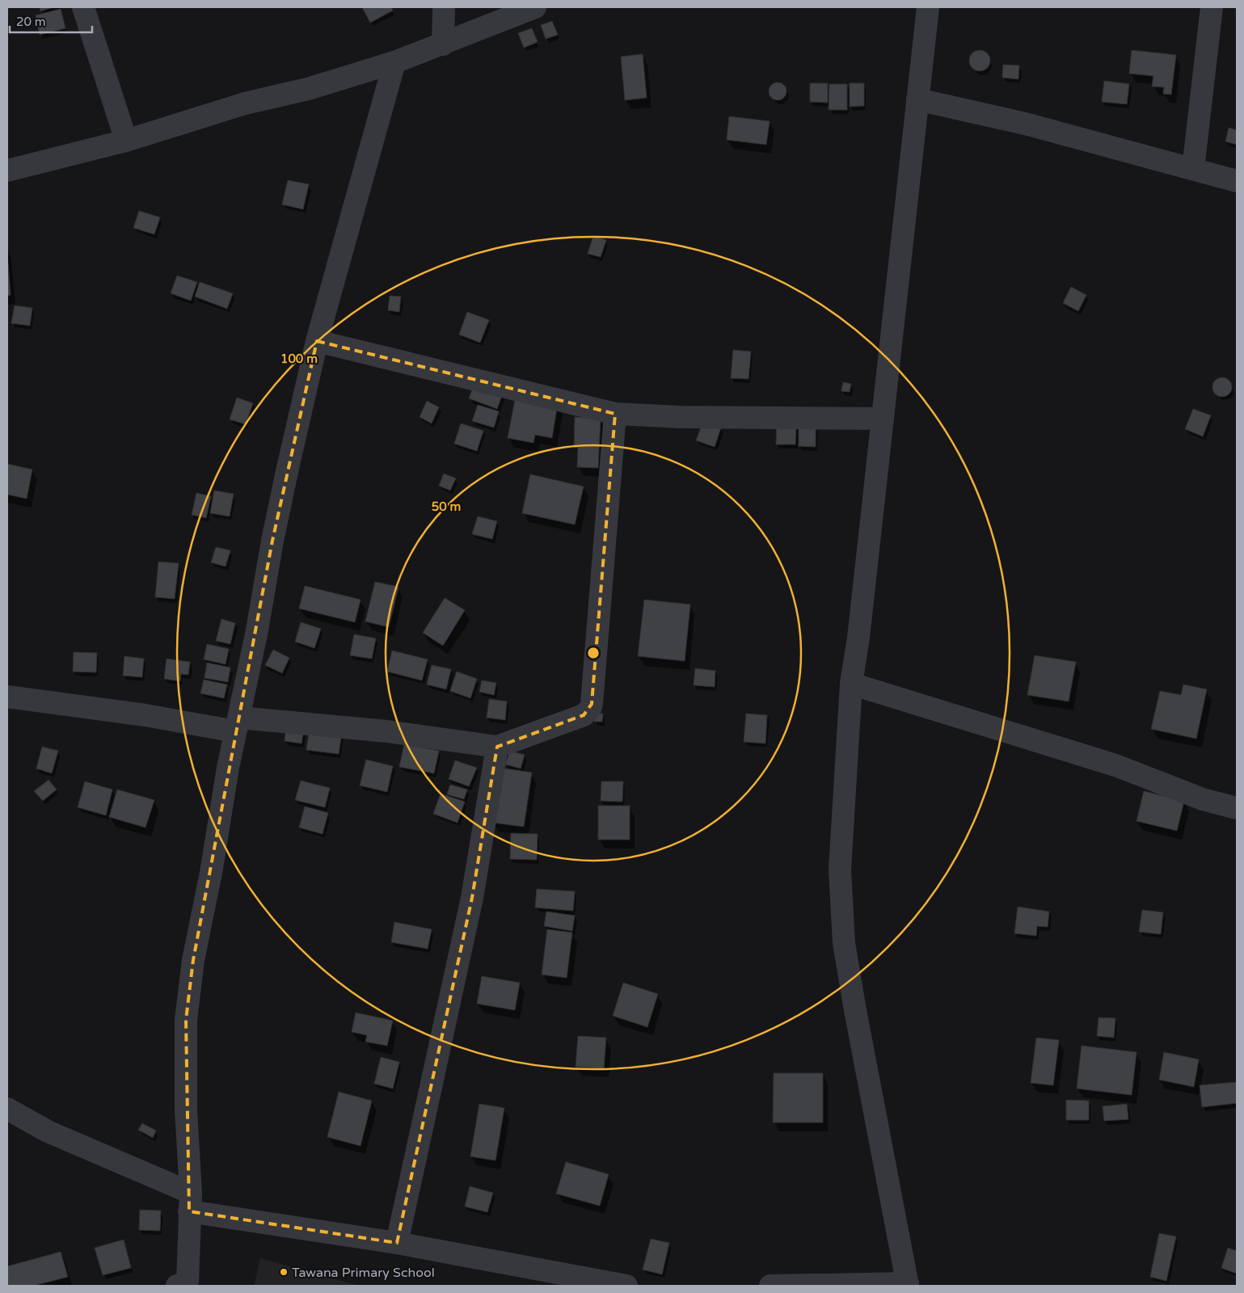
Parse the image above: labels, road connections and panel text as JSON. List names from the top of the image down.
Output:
{
  "places": ["Tawana Primary School"],
  "scale_bar": "20 m",
  "rings": ["100 m", "50 m"]
}
